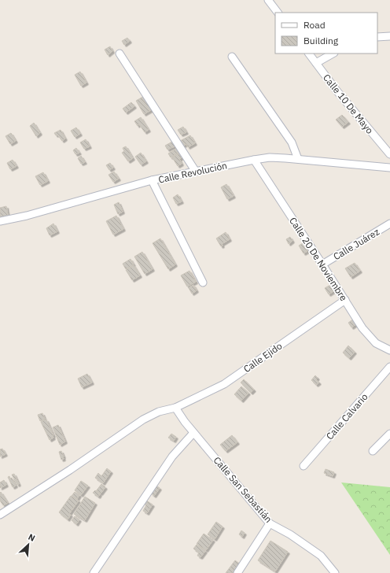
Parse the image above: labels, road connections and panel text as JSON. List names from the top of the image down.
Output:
{
  "streets": {
    "street": [
      "Calle 10 De Mayo",
      "Calle Revolución",
      "Calle Juárez",
      "Calle 20 De Noviembre",
      "Calle Ejido",
      "Calle Calvario",
      "Calle San Sebastián"
    ]
  },
  "crossings": [
    ["Calle Revolución", "Calle 20 De Noviembre"],
    ["Calle Juárez", "Calle 20 De Noviembre"],
    ["Calle 20 De Noviembre", "Calle Ejido"],
    ["Calle Ejido", "Calle San Sebastián"]
  ],
  "legend": ["Road", "Building"],
  "north": "top right"
}
